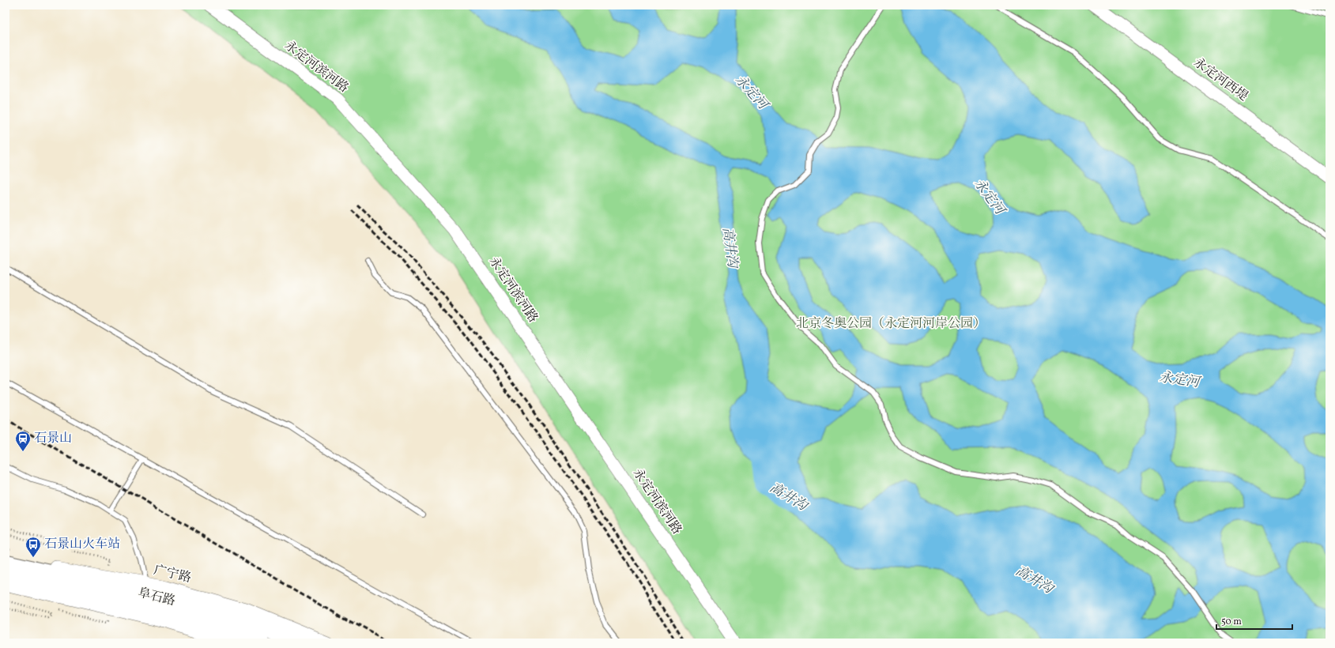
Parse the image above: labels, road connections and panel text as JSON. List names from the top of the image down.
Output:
{
  "streets": {
    "highway": ["阜石路"],
    "street": ["永定河滨河路", "永定河西堤", "广宁路"]
  },
  "crossings": [
    ["广宁路", "阜石路"]
  ],
  "water": ["永定河", "高井沟"],
  "parks": ["北京冬奥公园（永定河河岸公园）"],
  "places": {
    "station": ["石景山"],
    "bus stop": ["石景山火车站"]
  },
  "scale_bar": "50 m"
}
